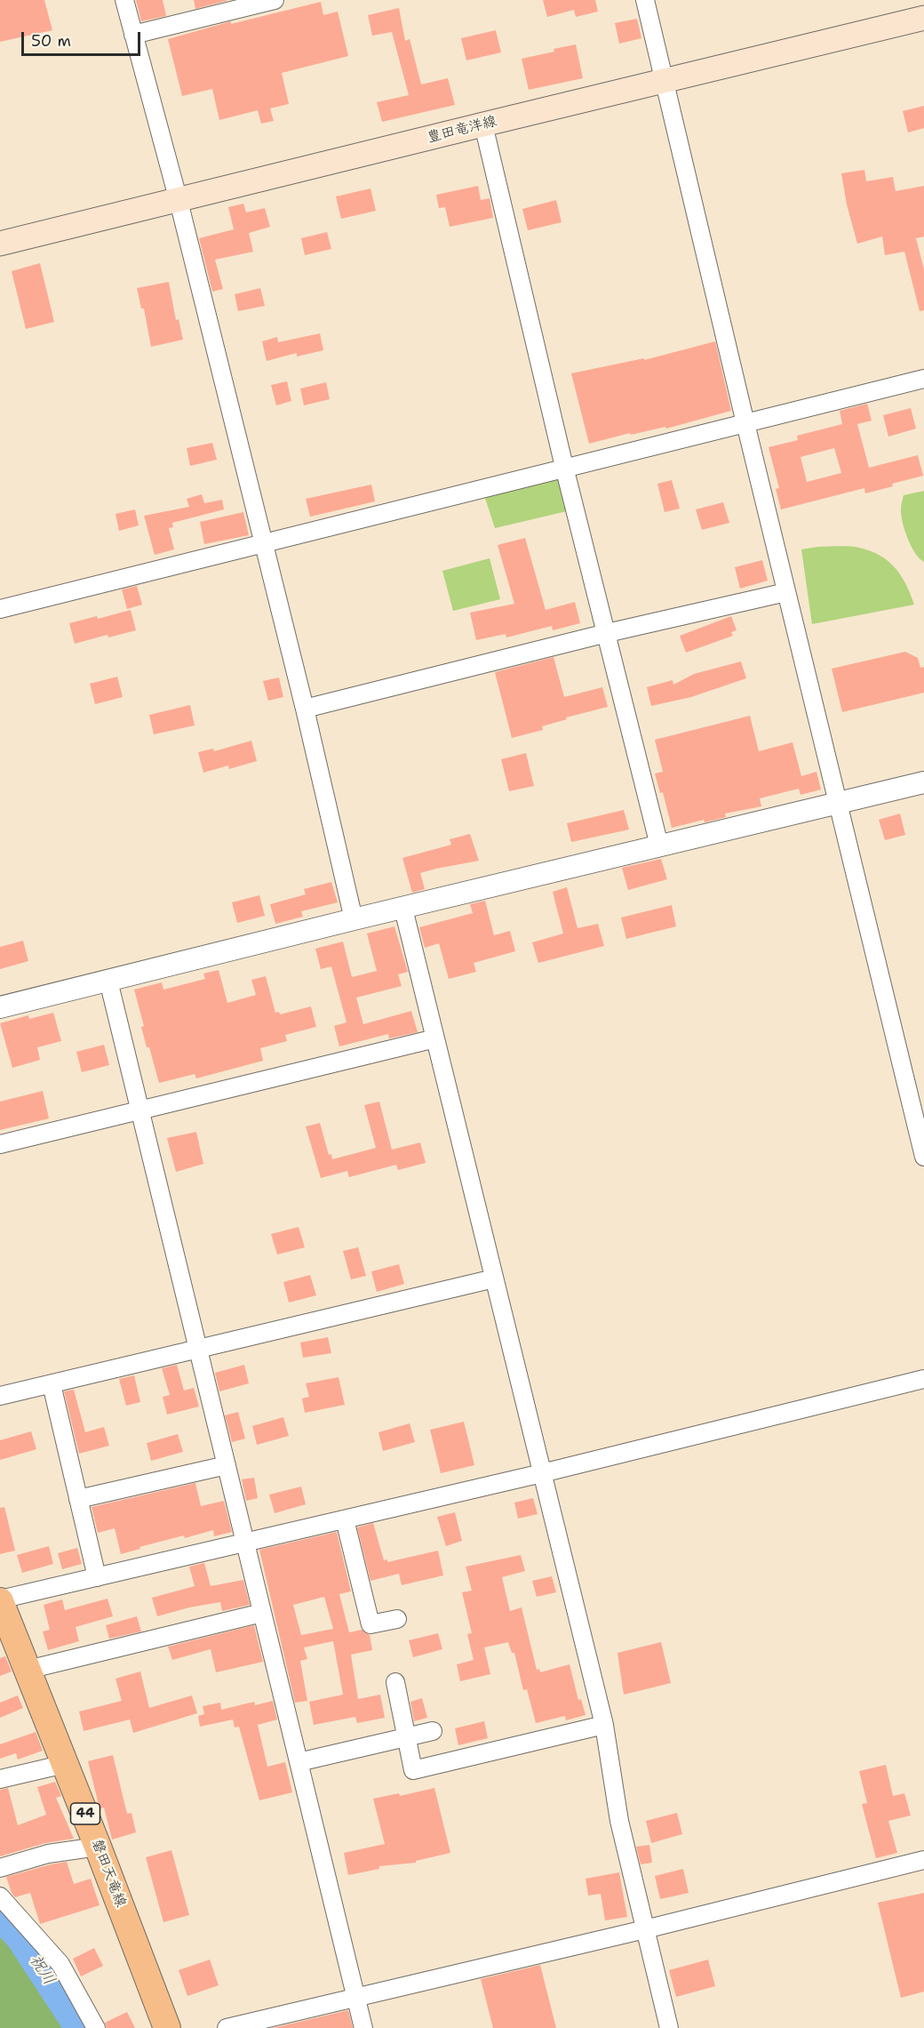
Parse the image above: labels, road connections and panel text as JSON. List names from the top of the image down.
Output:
{
  "streets": {
    "main road": ["豊田竜洋線", "44", "磐田天竜線"]
  },
  "water": ["祝川"],
  "scale_bar": "50 m"
}
